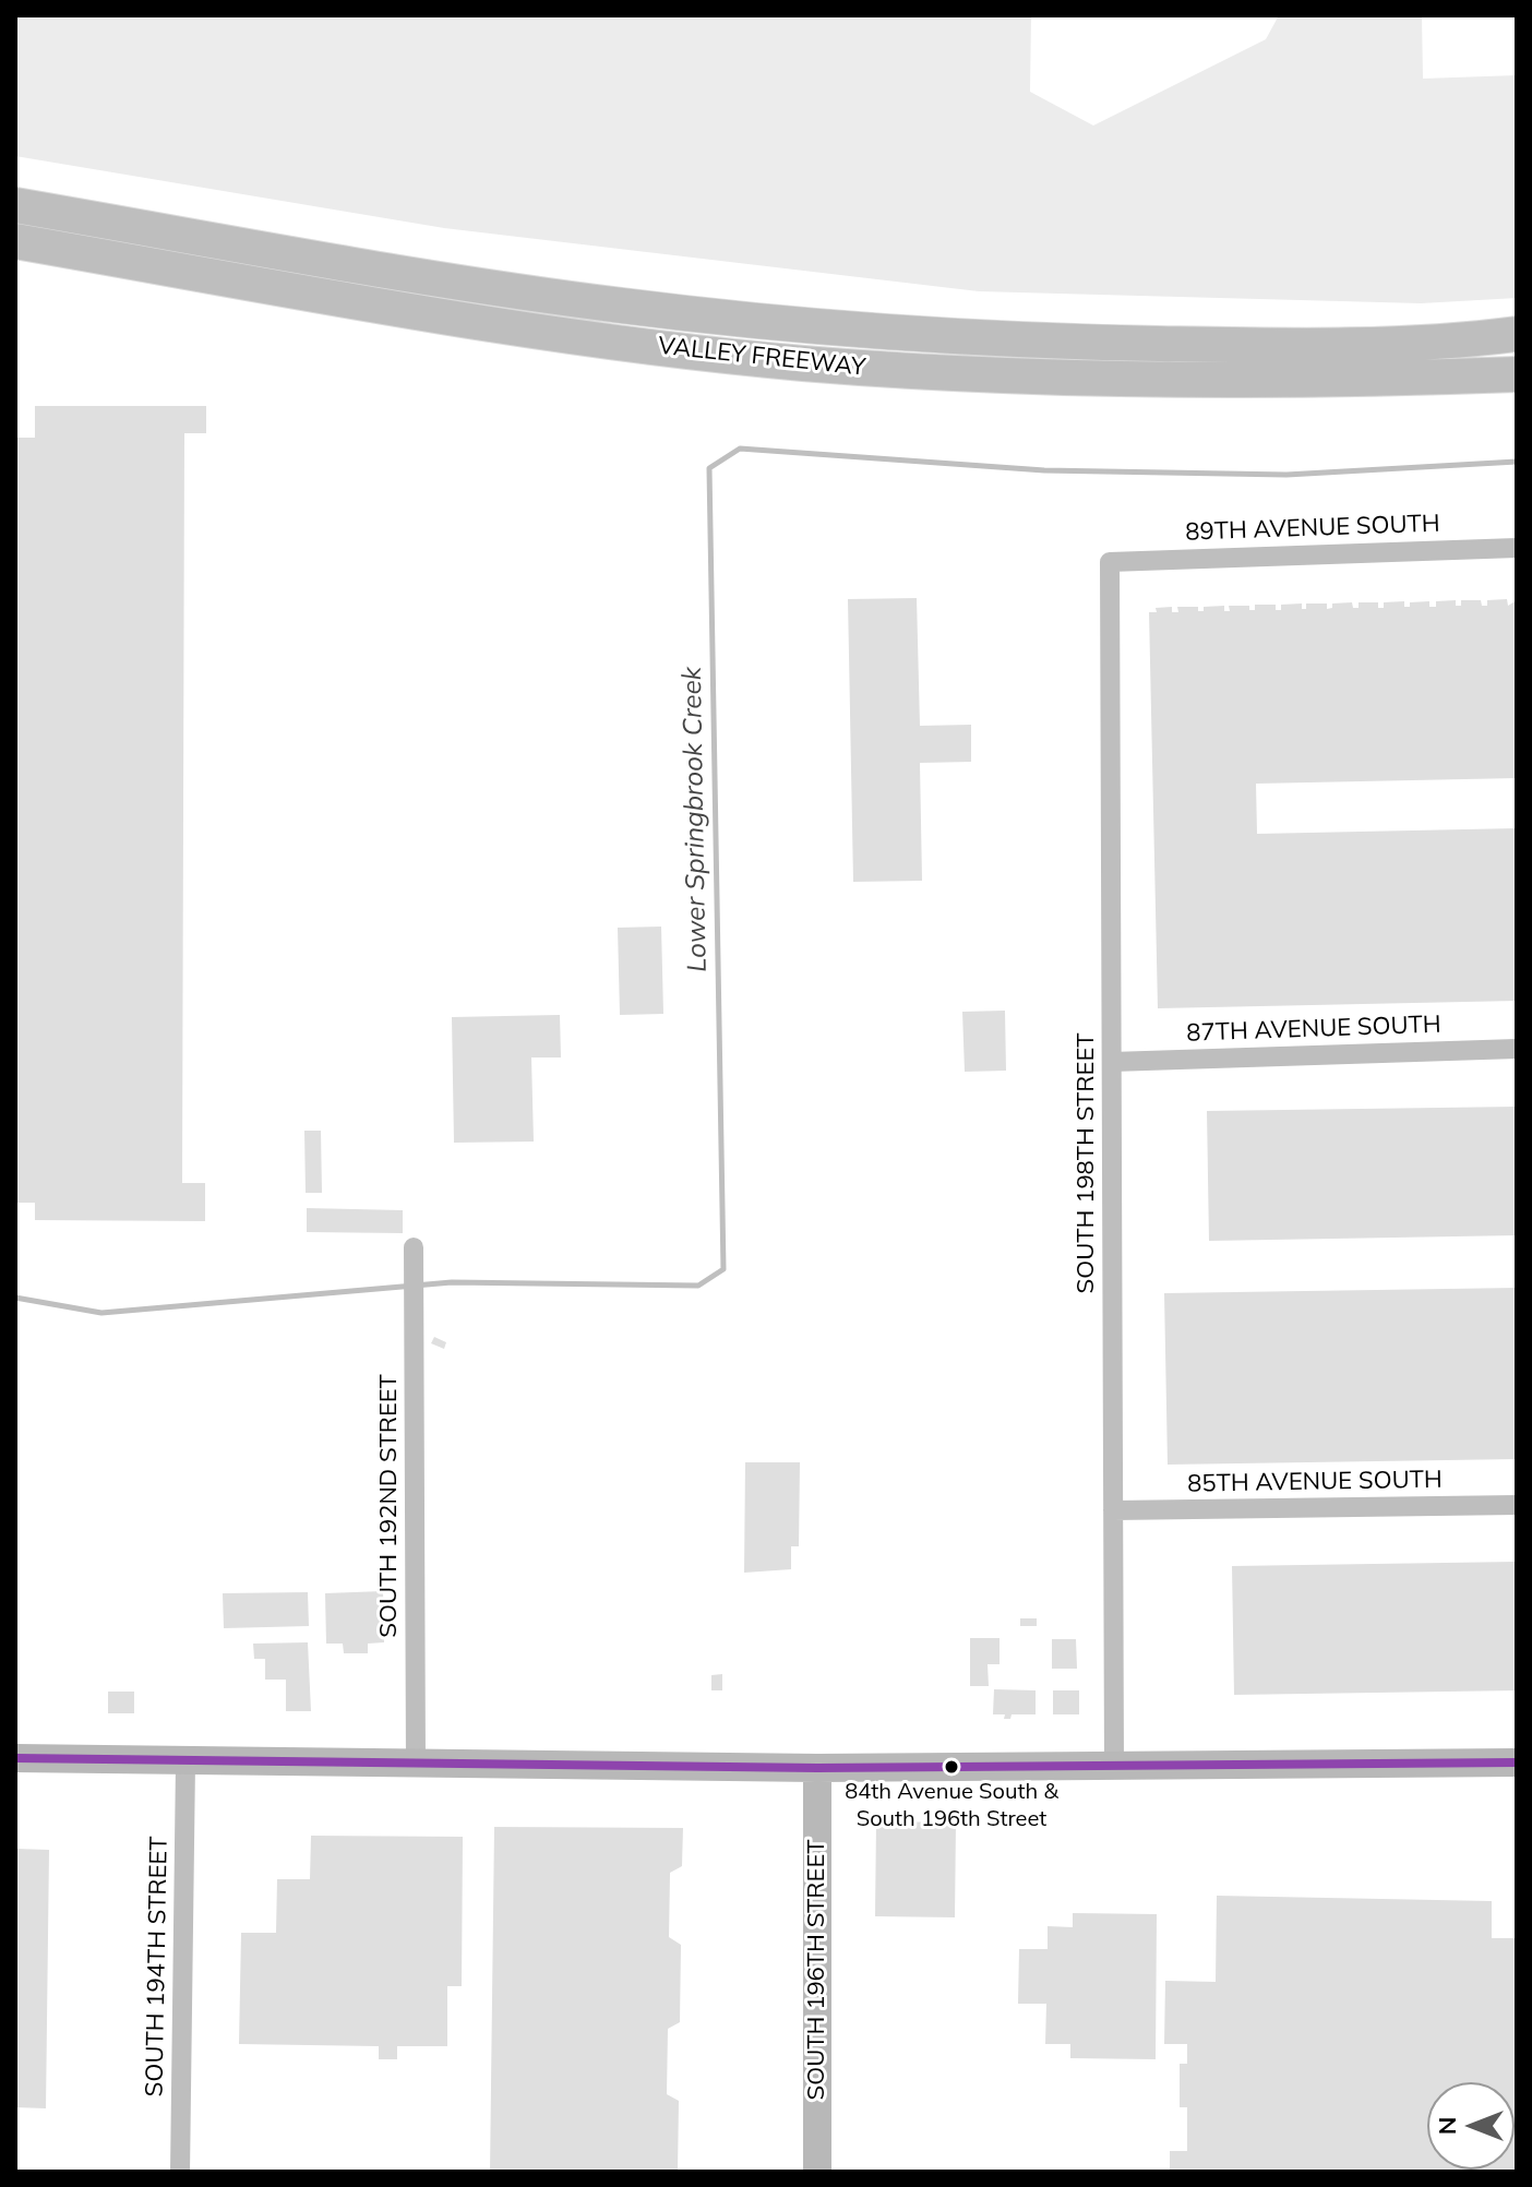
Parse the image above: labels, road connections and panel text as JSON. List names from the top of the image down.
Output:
{
  "streets": {
    "highway": ["VALLEY FREEWAY"],
    "main road": ["SOUTH 196TH STREET"],
    "street": [
      "89TH AVENUE SOUTH",
      "87TH AVENUE SOUTH",
      "SOUTH 198TH STREET",
      "85TH AVENUE SOUTH",
      "SOUTH 192ND STREET",
      "SOUTH 194TH STREET"
    ]
  },
  "crossings": [
    ["89TH AVENUE SOUTH", "SOUTH 198TH STREET"],
    ["87TH AVENUE SOUTH", "SOUTH 198TH STREET"],
    ["SOUTH 198TH STREET", "85TH AVENUE SOUTH"]
  ],
  "water": ["Lower Springbrook Creek"],
  "places": ["84th Avenue South & South 196th Street"],
  "north": "left"
}
